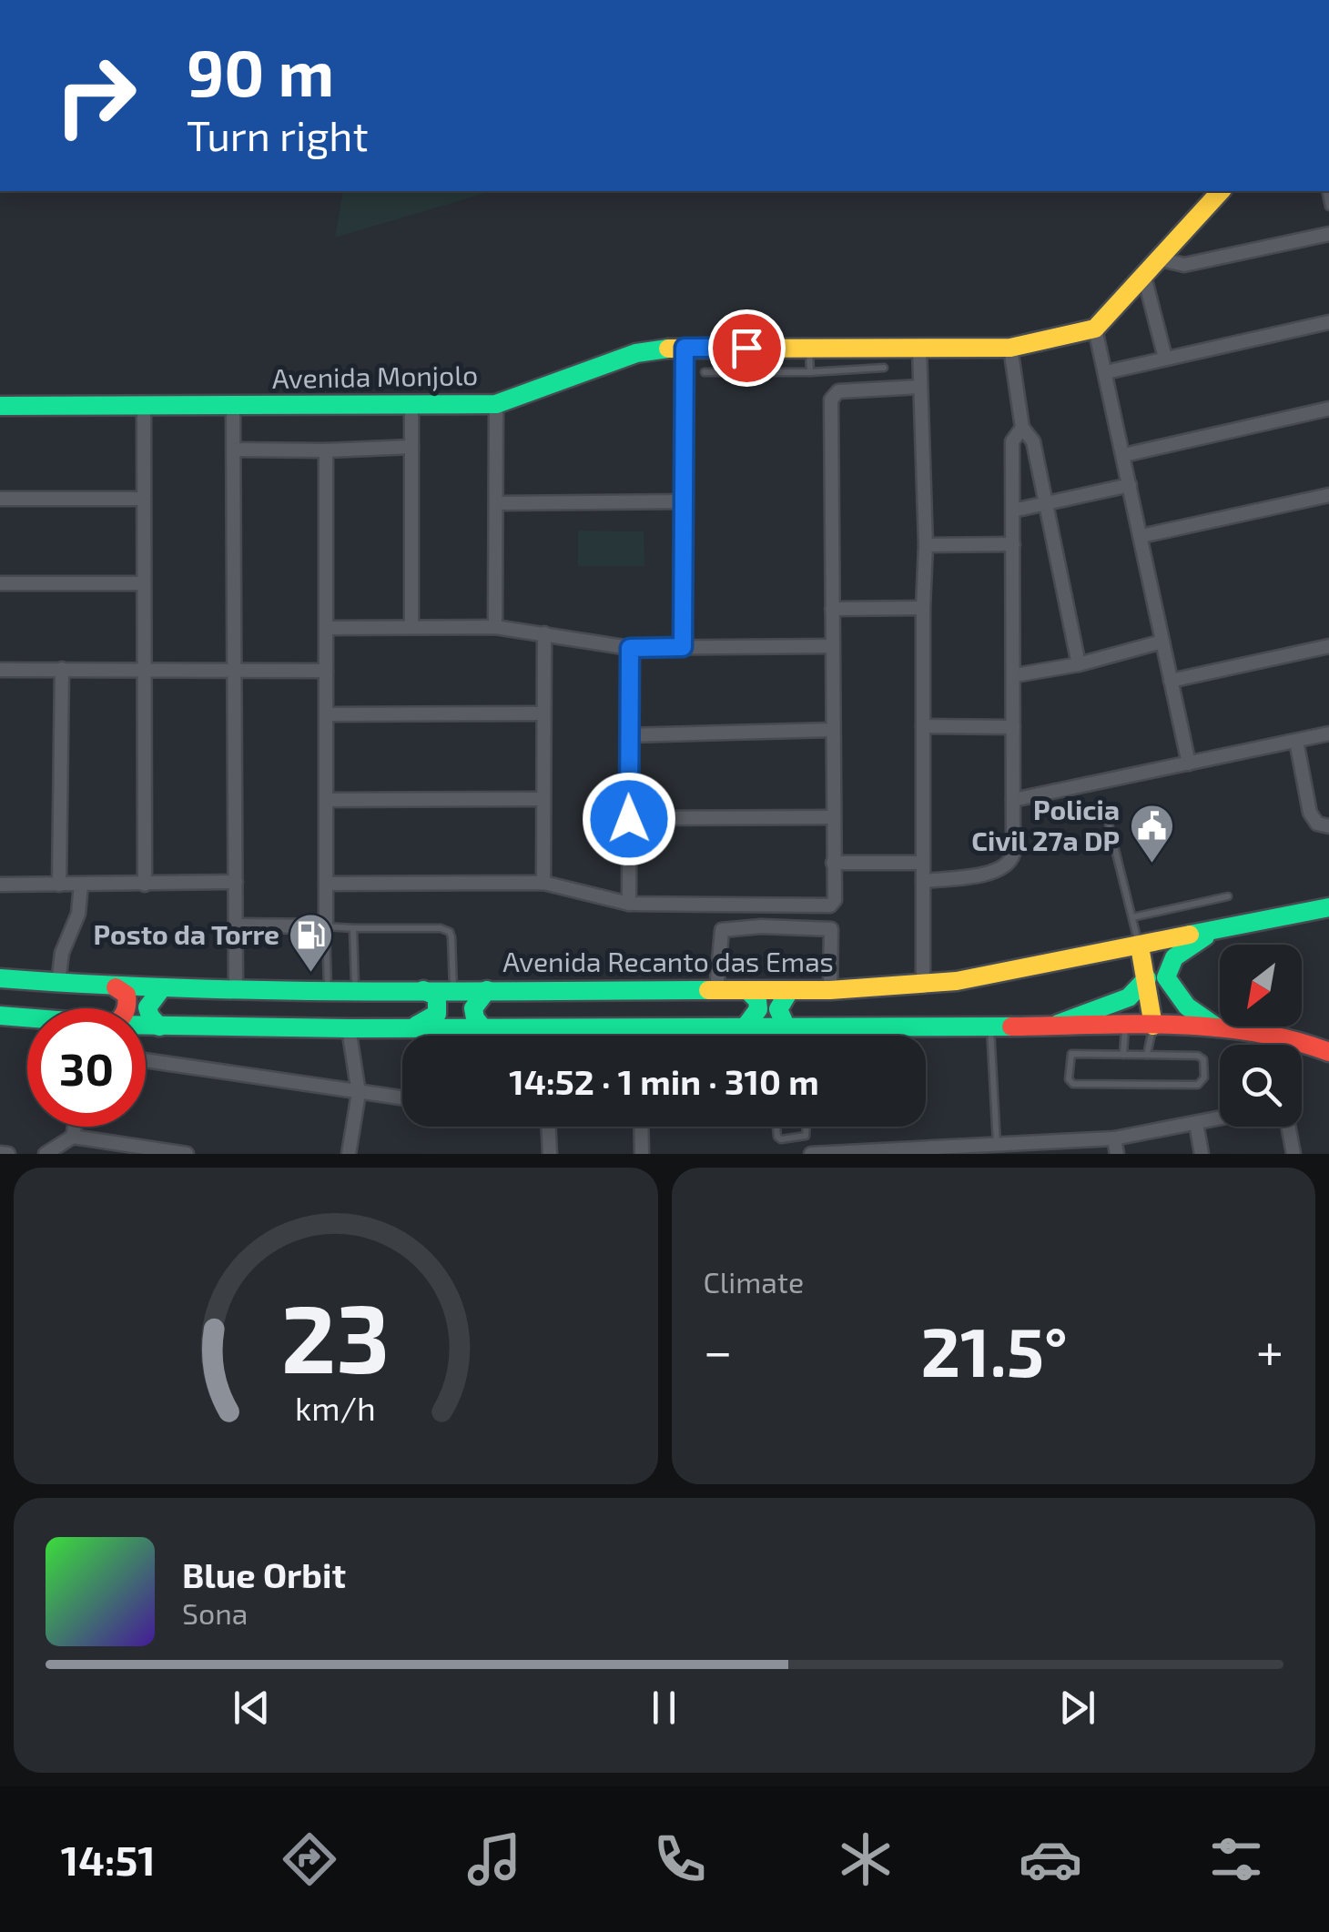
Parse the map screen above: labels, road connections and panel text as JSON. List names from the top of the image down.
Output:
{
  "streets": {
    "main road": ["Avenida Monjolo", "Avenida Recanto das Emas"]
  },
  "places": {
    "public building": ["Policia Civil 27a DP"],
    "fuel station": ["Posto da Torre"]
  },
  "north": "bottom left",
  "page": {
    "turn": ["90 m", "Turn right"],
    "limit": "30",
    "trip": "14:52 · 1 min · 310 m",
    "tile": "Climate",
    "heat": ["−", "21.5°", "+"],
    "song": ["Blue Orbit", "Sona"],
    "tabs": "14:51",
    "gauge": ["23", "km/h"]
  }
}
